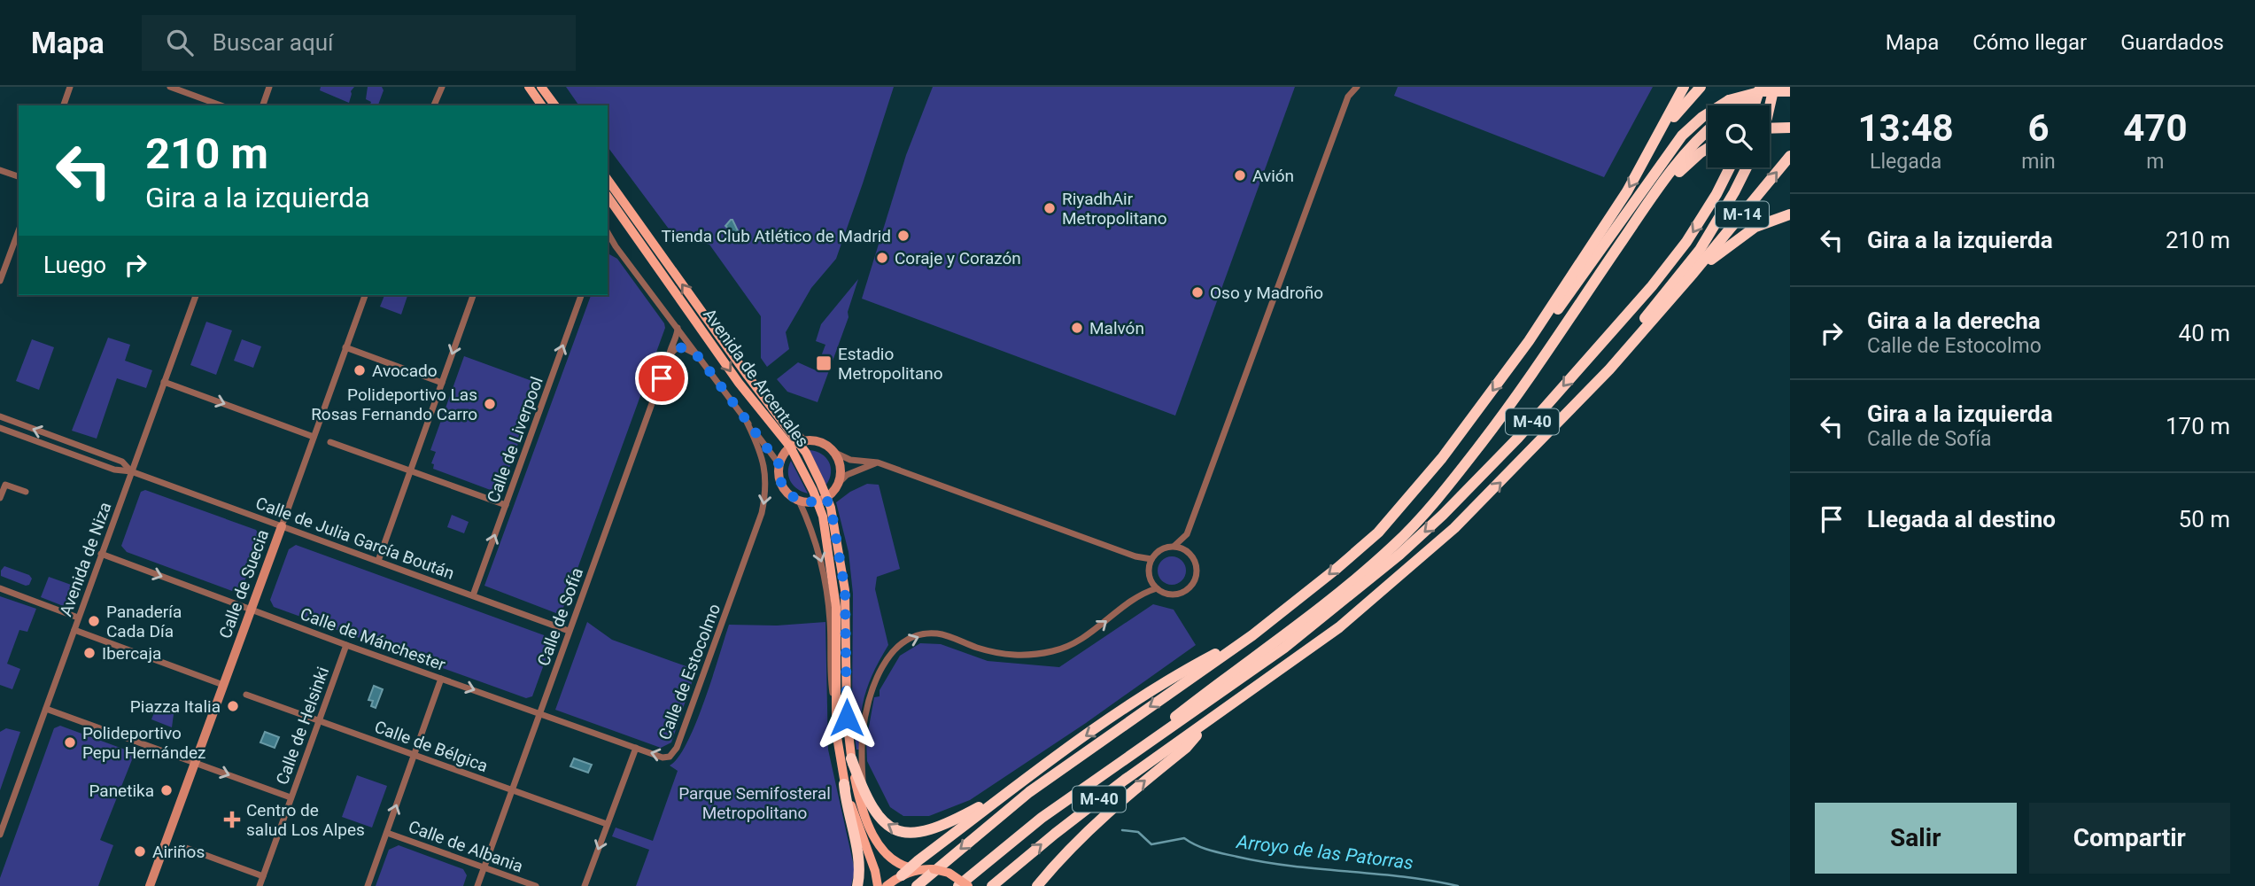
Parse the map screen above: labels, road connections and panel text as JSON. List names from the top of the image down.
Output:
{
  "streets": {
    "highway": ["M-14", "M-40"],
    "main road": ["Avenida de Arcentales"],
    "street": [
      "Calle de Liverpool",
      "Calle de Julia García Boután",
      "Avenida de Niza",
      "Calle de Suecia",
      "Calle de Sofía",
      "Calle de Mánchester",
      "Calle de Estocolmo",
      "Calle de Helsinki",
      "Calle de Bélgica",
      "Calle de Albania"
    ]
  },
  "crossings": [
    ["Calle de Liverpool", "Calle de Julia García Boután"],
    ["Calle de Julia García Boután", "Avenida de Niza"],
    ["Calle de Julia García Boután", "Calle de Suecia"],
    ["Calle de Julia García Boután", "Calle de Sofía"],
    ["Avenida de Niza", "Calle de Mánchester"],
    ["Calle de Suecia", "Calle de Mánchester"],
    ["Calle de Sofía", "Calle de Mánchester"],
    ["Calle de Sofía", "Calle de Estocolmo"],
    ["Calle de Sofía", "Calle de Bélgica"],
    ["Calle de Sofía", "Calle de Albania"],
    ["Calle de Mánchester", "Calle de Estocolmo"],
    ["Calle de Mánchester", "Calle de Helsinki"],
    ["Calle de Estocolmo", "Calle de Bélgica"],
    ["Calle de Helsinki", "Calle de Bélgica"]
  ],
  "one_way": ["Calle de Liverpool", "Calle de Mánchester", "Calle de Estocolmo"],
  "water": ["Arroyo de las Patorras"],
  "parks": ["Parque Semifosteral Metropolitano"],
  "places": {
    "other": [
      "Avión",
      "RiyadhAir Metropolitano",
      "Tienda Club Atlético de Madrid",
      "Coraje y Corazón",
      "Oso y Madroño",
      "Malvón",
      "Avocado",
      "Polideportivo Las Rosas Fernando Carro",
      "Panadería Cada Día",
      "Ibercaja",
      "Piazza Italia",
      "Polideportivo Pepu Hernández",
      "Panetika",
      "Airiños"
    ],
    "transit": ["Estadio Metropolitano"],
    "health": ["Centro de salud Los Alpes"]
  },
  "page": {
    "header": "Mapa",
    "search": "Buscar aquí",
    "nav": ["Mapa", "Cómo llegar", "Guardados"],
    "eta": [
      "13:48",
      "Llegada",
      "6",
      "min",
      "470",
      "m"
    ],
    "turn": ["210 m", "Gira a la izquierda"],
    "list": [
      {
        "name": "Gira a la izquierda",
        "value": "210 m"
      },
      {
        "name": "Gira a la derecha",
        "note": "Calle de Estocolmo",
        "value": "40 m"
      },
      {
        "name": "Gira a la izquierda",
        "note": "Calle de Sofía",
        "value": "170 m"
      },
      {
        "name": "Llegada al destino",
        "value": "50 m"
      }
    ],
    "then": "Luego",
    "buttons": ["Salir", "Compartir"]
  }
}
